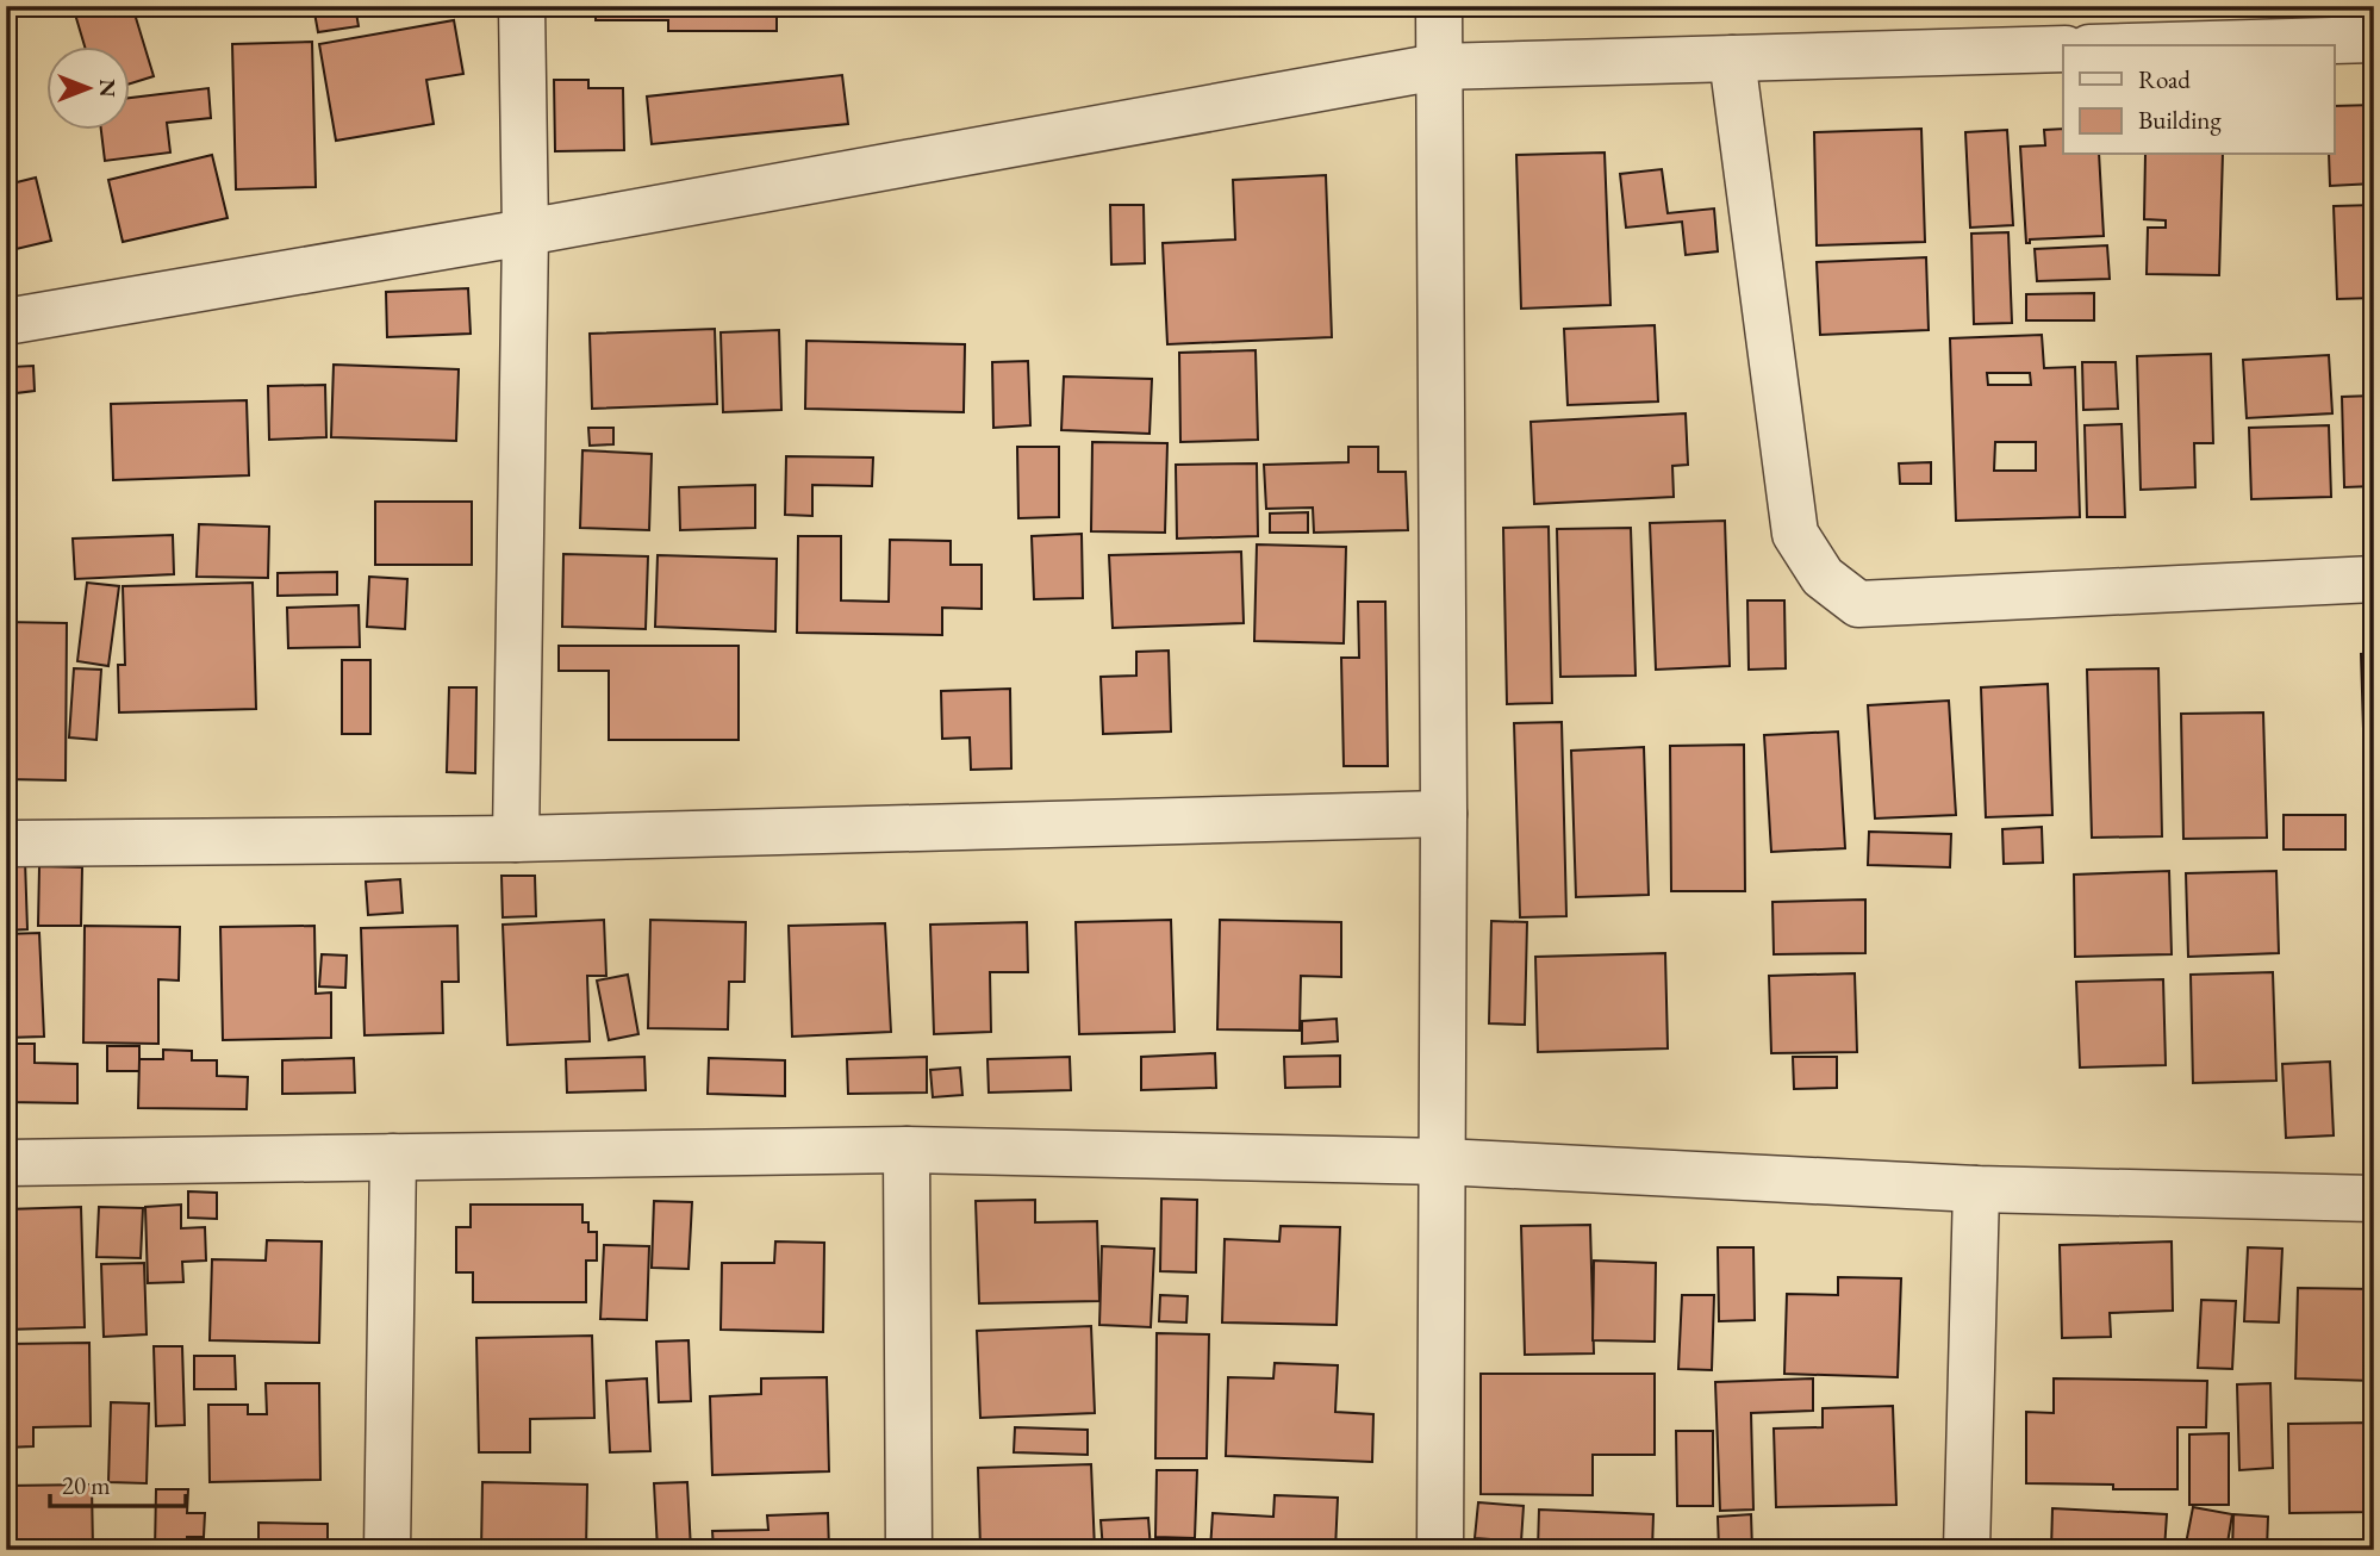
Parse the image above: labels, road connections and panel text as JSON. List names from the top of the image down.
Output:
{
  "legend": ["Road", "Building"],
  "scale_bar": "20 m",
  "north": "right"
}
